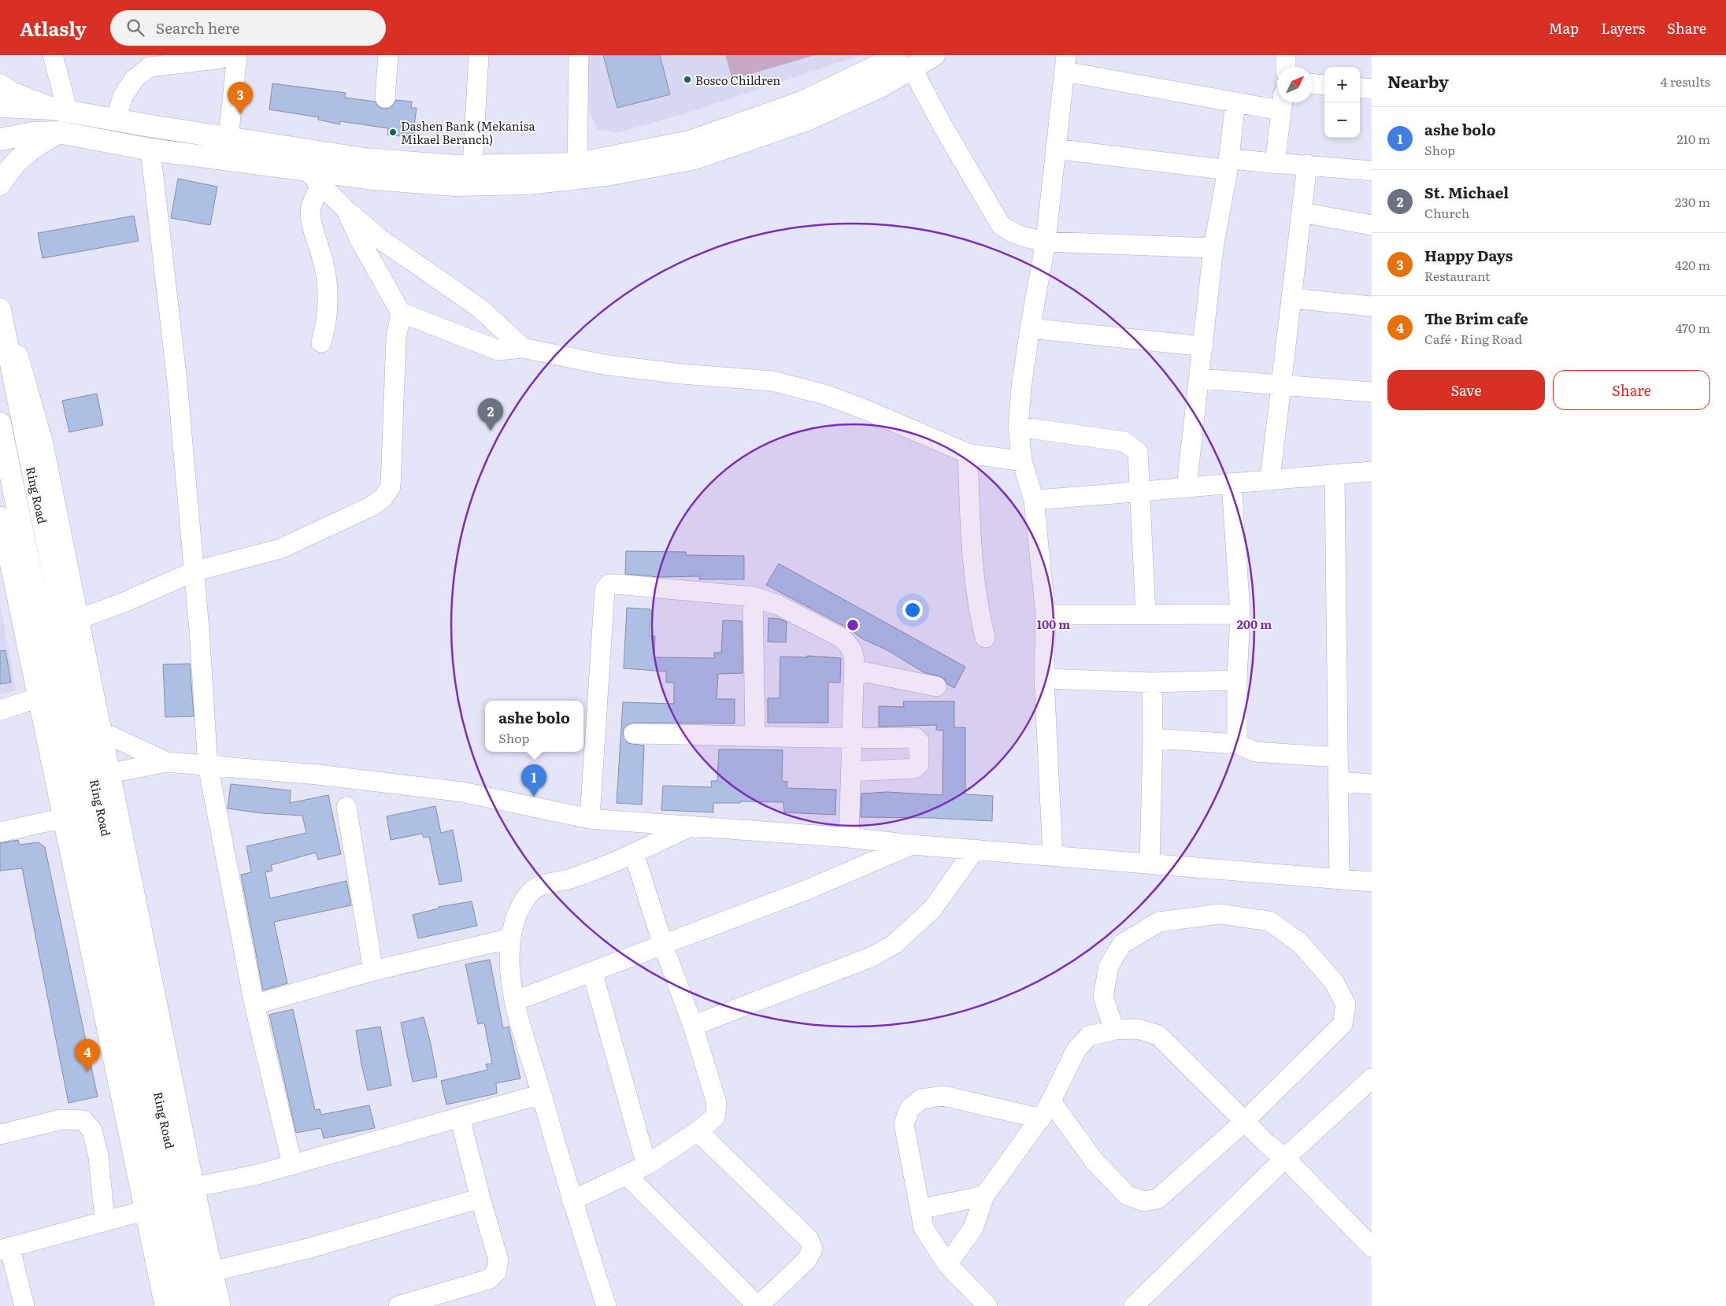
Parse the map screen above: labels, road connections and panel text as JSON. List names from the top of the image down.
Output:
{
  "streets": {
    "main road": ["Ring Road"]
  },
  "places": ["Bosco Children", "Dashen Bank (Mekanisa Mikael Beranch)"],
  "north": "top right",
  "page": {
    "header": "Atlasly",
    "search": "Search here",
    "nav": ["Map", "Layers", "Share"],
    "heading": ["Nearby", "4 results"],
    "map_buttons": ["+", "−"],
    "pins": [
      "3",
      "2",
      "1",
      "4"
    ],
    "list": [
      {
        "mark": "1",
        "name": "ashe bolo",
        "note": "Shop",
        "value": "210 m"
      },
      {
        "mark": "2",
        "name": "St. Michael",
        "note": "Church",
        "value": "230 m"
      },
      {
        "mark": "3",
        "name": "Happy Days",
        "note": "Restaurant",
        "value": "420 m"
      },
      {
        "mark": "4",
        "name": "The Brim cafe",
        "note": "Café · Ring Road",
        "value": "470 m"
      }
    ],
    "buttons": ["Save", "Share"],
    "popup": ["ashe bolo", "Shop"]
  },
  "rings": ["100 m", "200 m"]
}
